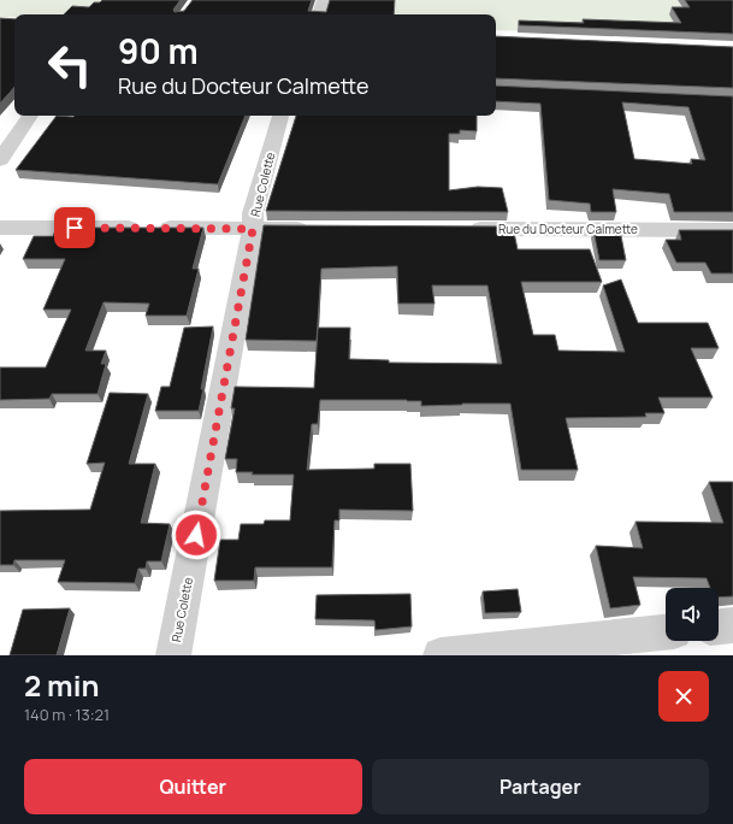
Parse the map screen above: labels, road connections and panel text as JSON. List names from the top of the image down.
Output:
{
  "streets": {
    "street": ["Rue Colette", "Rue du Docteur Calmette"]
  },
  "page": {
    "turn": ["90 m", "Rue du Docteur Calmette"],
    "heading": ["2 min", "140 m · 13:21"],
    "buttons": ["Quitter", "Partager"]
  }
}
